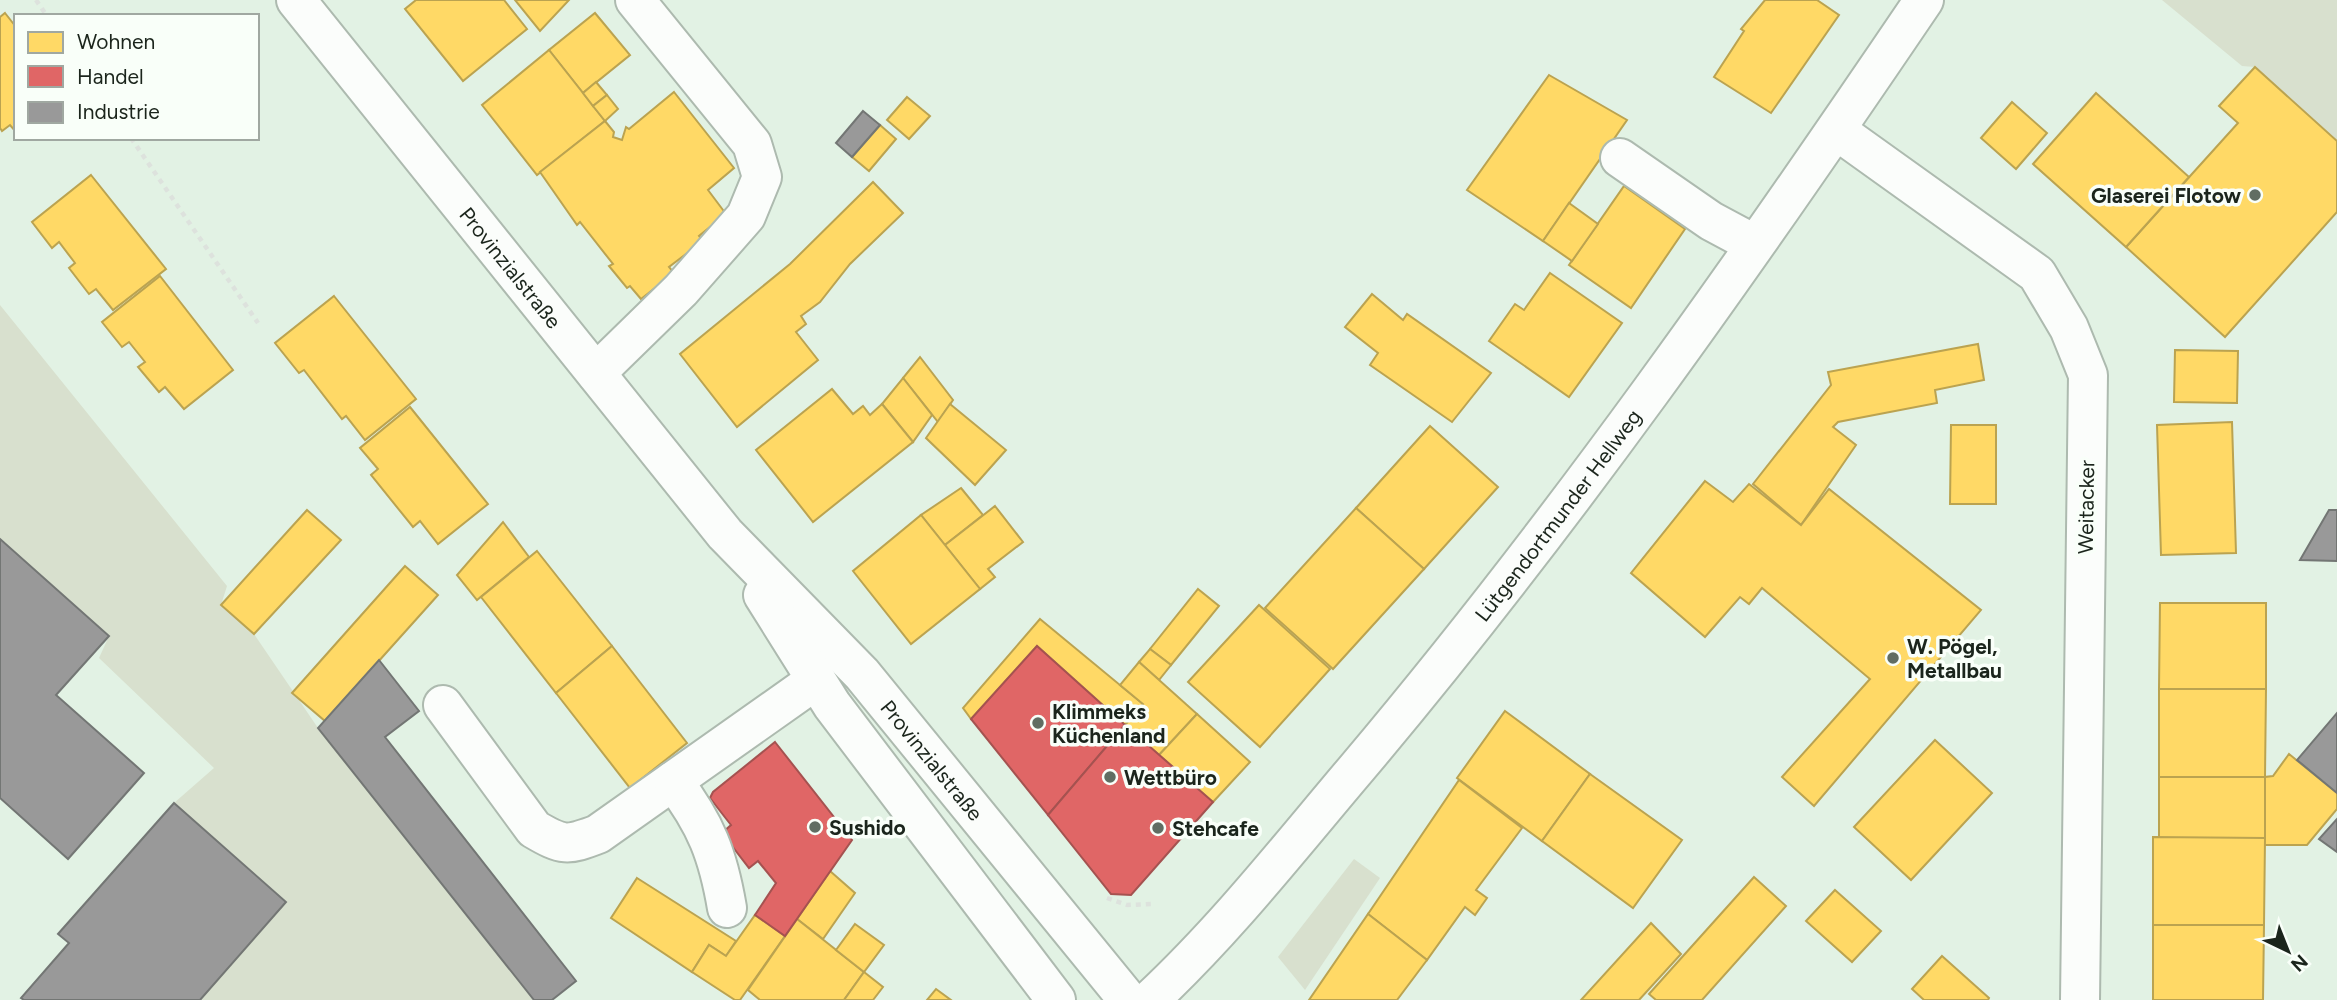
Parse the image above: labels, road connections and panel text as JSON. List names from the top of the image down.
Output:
{
  "streets": {
    "main road": ["Provinzialstraße", "Weitacker", "Lütgendortmunder Hellweg"]
  },
  "crossings": [
    ["Weitacker", "Lütgendortmunder Hellweg"]
  ],
  "places": [
    "Glaserei Flotow",
    "W. Pögel, Metallbau",
    "Klimmeks Küchenland",
    "Wettbüro",
    "Sushido",
    "Stehcafe"
  ],
  "legend": ["Wohnen", "Handel", "Industrie"],
  "north": "bottom right"
}
